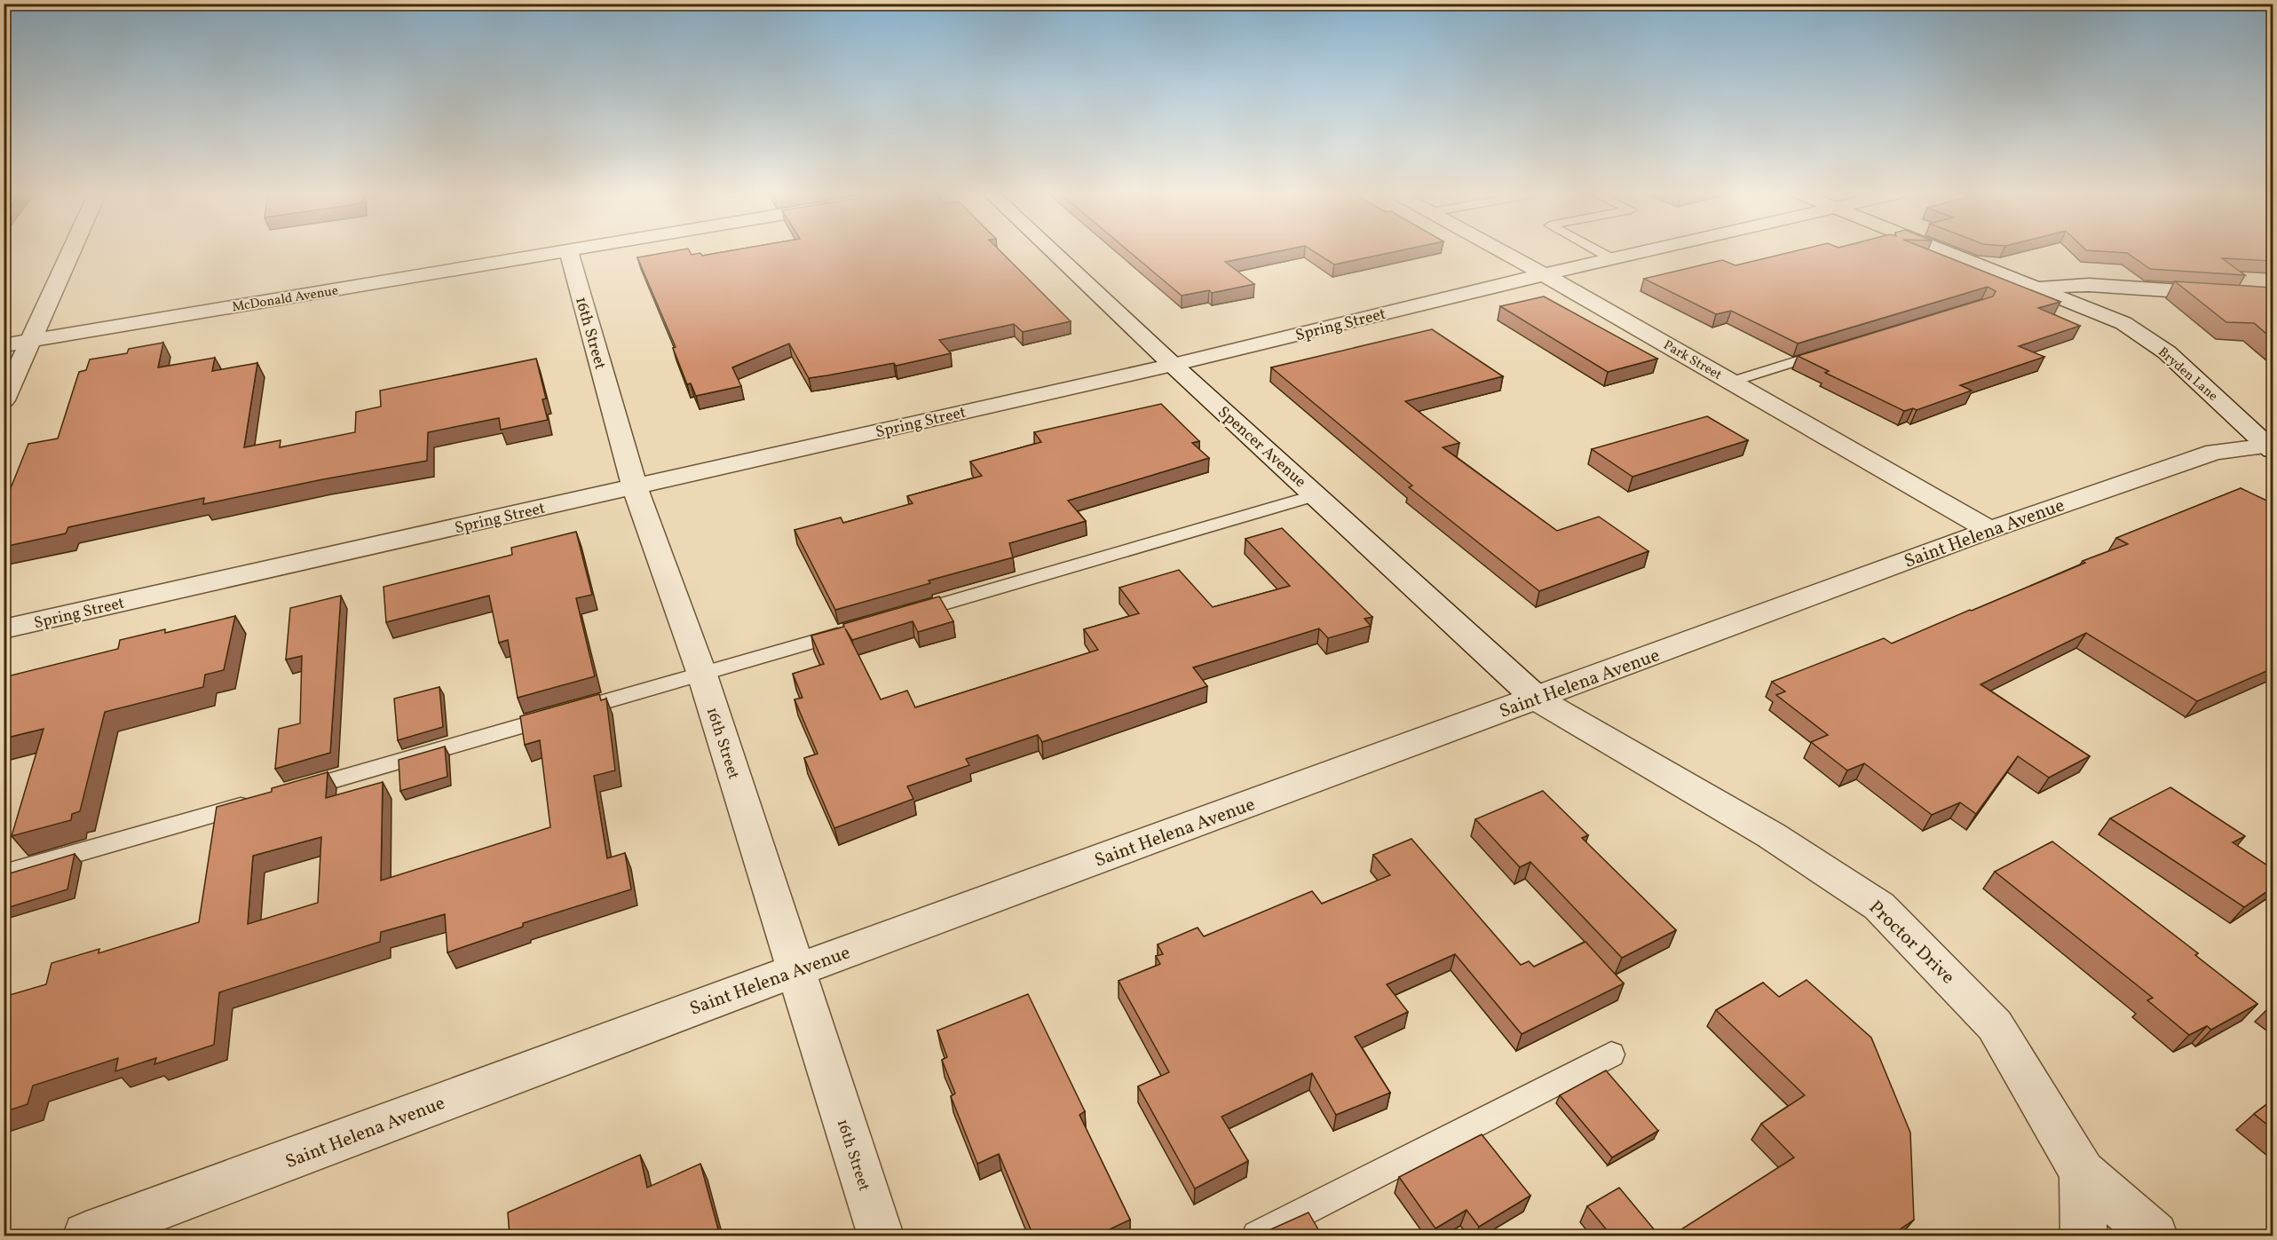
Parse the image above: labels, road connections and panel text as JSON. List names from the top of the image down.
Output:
{
  "streets": {
    "street": [
      "McDonald Avenue",
      "Spring Street",
      "16th Street",
      "Park Street",
      "Bryden Lane",
      "Spencer Avenue",
      "Saint Helena Avenue",
      "Proctor Drive"
    ]
  },
  "crossings": [
    ["Spring Street", "16th Street"],
    ["Spring Street", "Park Street"],
    ["Spring Street", "Spencer Avenue"],
    ["16th Street", "Saint Helena Avenue"],
    ["Park Street", "Saint Helena Avenue"],
    ["Bryden Lane", "Saint Helena Avenue"],
    ["Spencer Avenue", "Saint Helena Avenue"],
    ["Spencer Avenue", "Proctor Drive"],
    ["Saint Helena Avenue", "Proctor Drive"]
  ]
}
